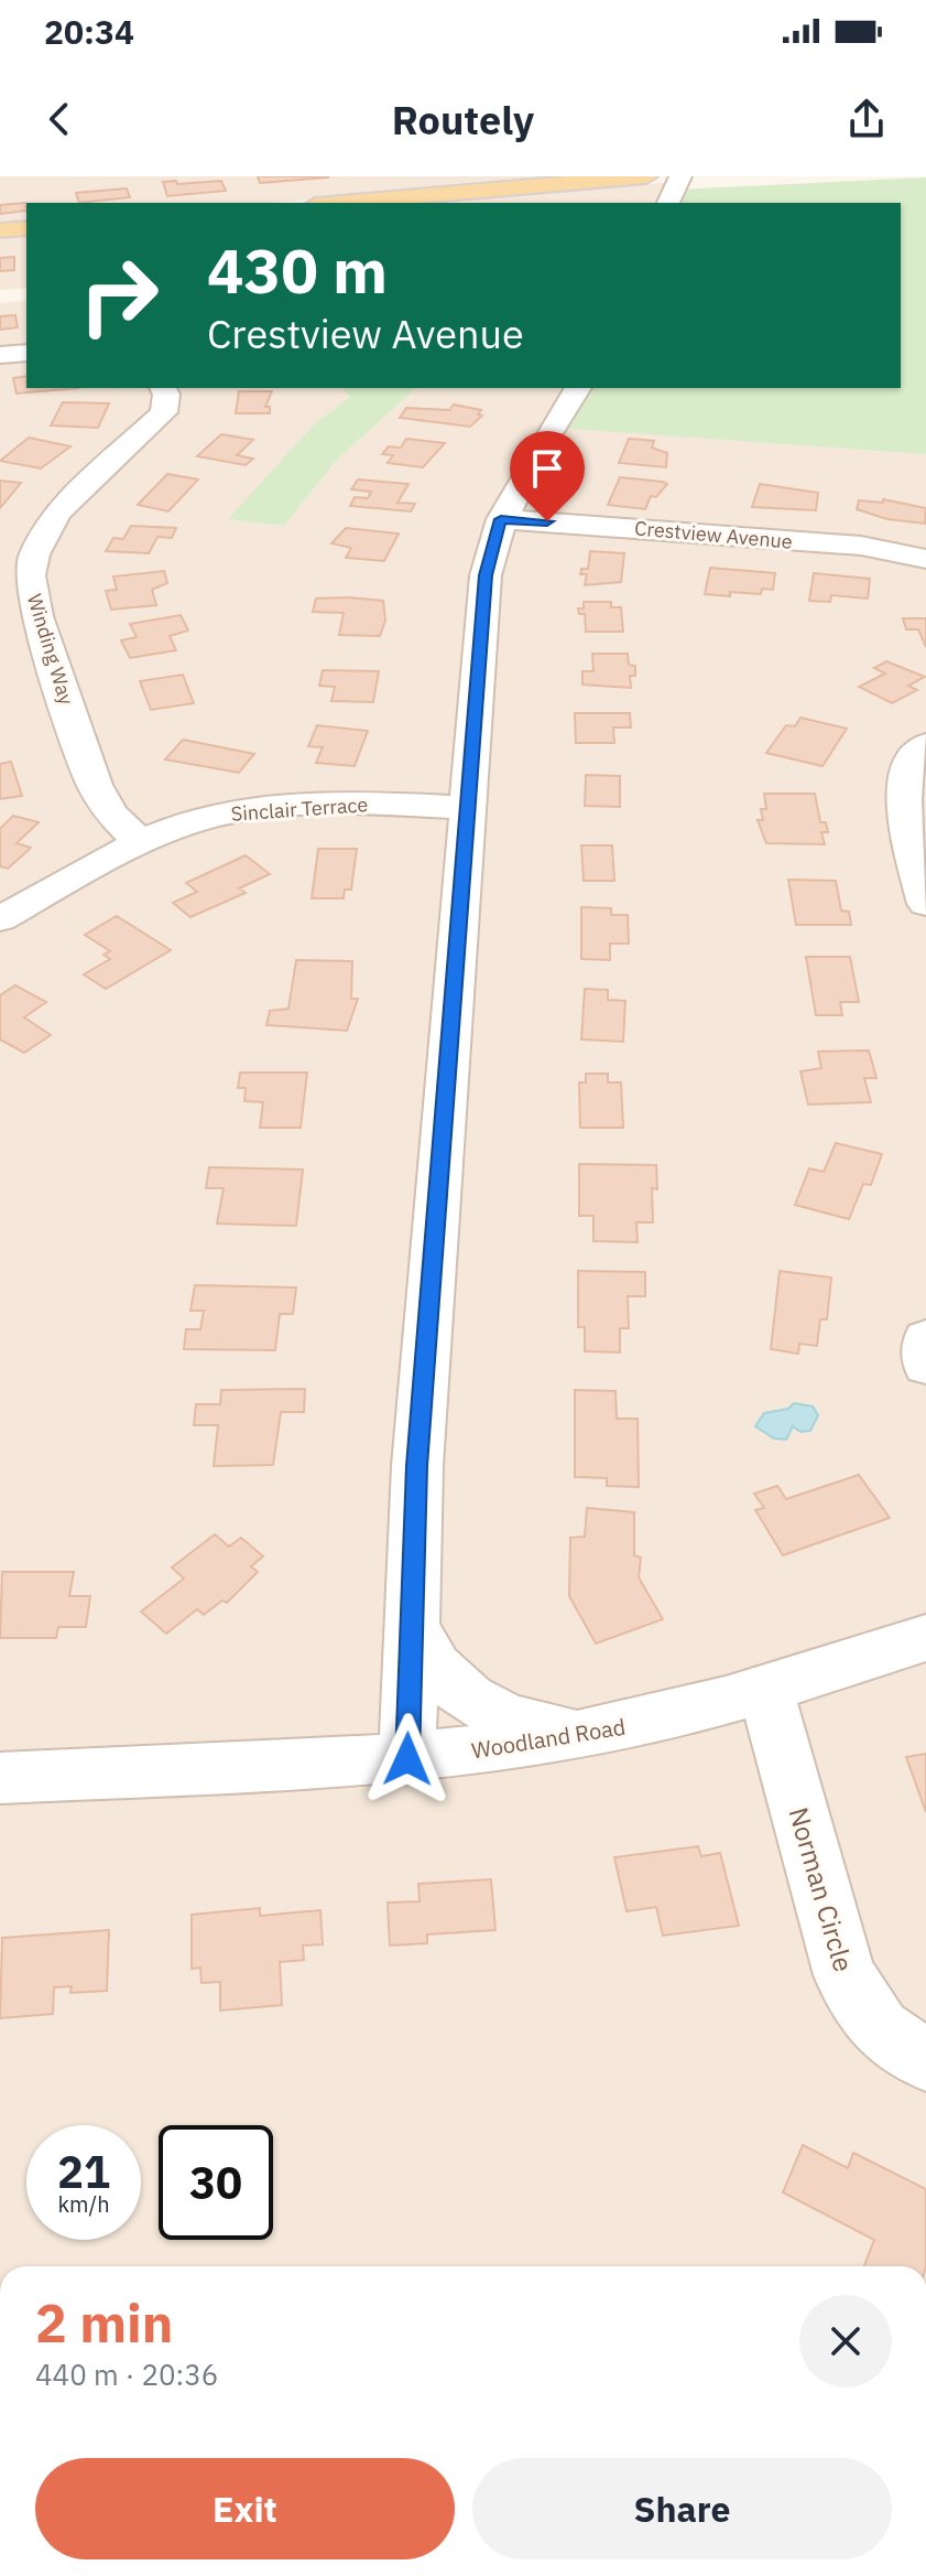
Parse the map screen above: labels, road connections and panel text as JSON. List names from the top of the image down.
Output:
{
  "streets": {
    "street": [
      "Crestview Avenue",
      "Winding Way",
      "Sinclair Terrace",
      "Woodland Road",
      "Norman Circle"
    ]
  },
  "crossings": [
    ["Winding Way", "Sinclair Terrace"],
    ["Woodland Road", "Norman Circle"]
  ],
  "page": {
    "status": "20:34",
    "header": "Routely",
    "turn": ["430 m", "Crestview Avenue"],
    "speed": "21 km/h",
    "limit": "30",
    "heading": ["2 min", "440 m · 20:36"],
    "buttons": ["Exit", "Share"]
  }
}
